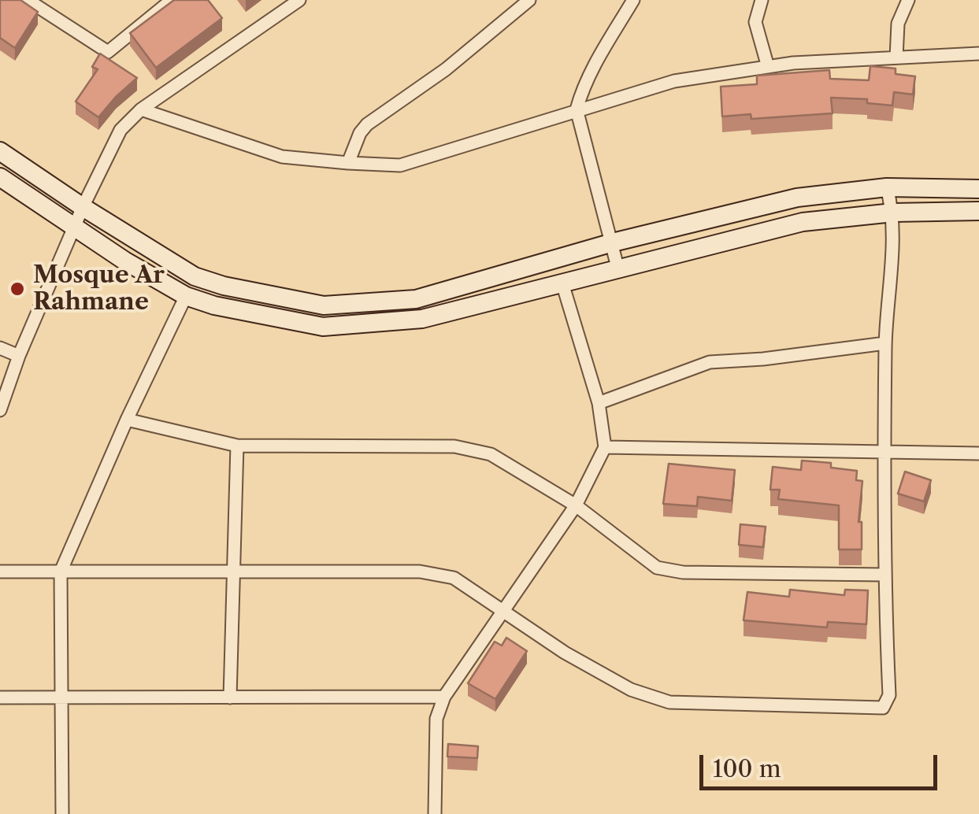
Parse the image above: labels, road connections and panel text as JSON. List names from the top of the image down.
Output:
{
  "places": ["Mosque Ar Rahmane"],
  "scale_bar": "100 m"
}
